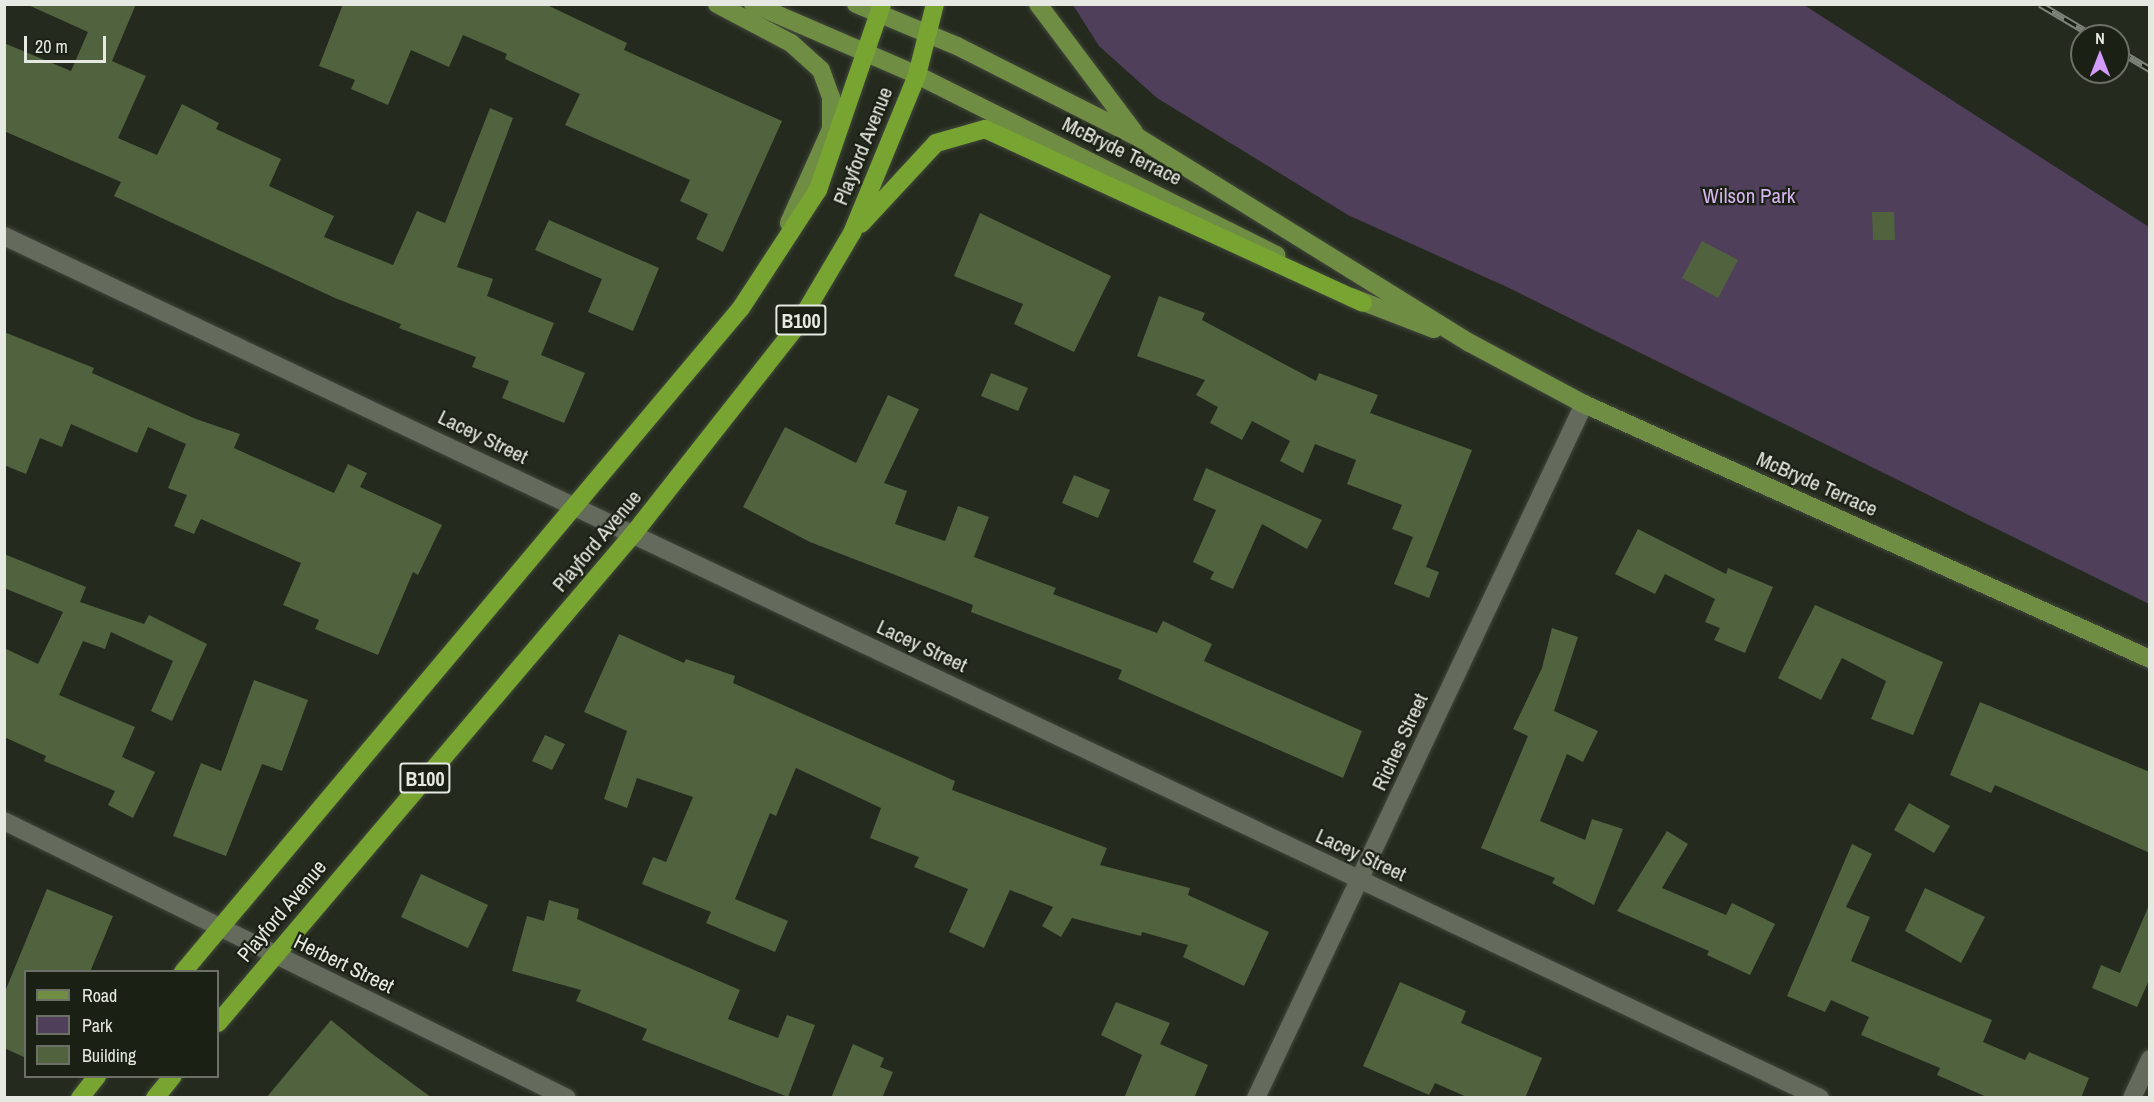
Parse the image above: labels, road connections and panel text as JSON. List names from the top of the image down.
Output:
{
  "streets": {
    "highway": ["Playford Avenue", "B100"],
    "main road": ["McBryde Terrace"],
    "street": ["Lacey Street", "Riches Street", "Herbert Street"]
  },
  "crossings": [
    ["Playford Avenue", "McBryde Terrace"],
    ["Playford Avenue", "B100"],
    ["Playford Avenue", "Lacey Street"],
    ["Playford Avenue", "Herbert Street"],
    ["McBryde Terrace", "B100"],
    ["McBryde Terrace", "Riches Street"],
    ["Lacey Street", "Riches Street"]
  ],
  "parks": ["Wilson Park"],
  "legend": ["Road", "Park", "Building"],
  "scale_bar": "20 m",
  "north": "top"
}
